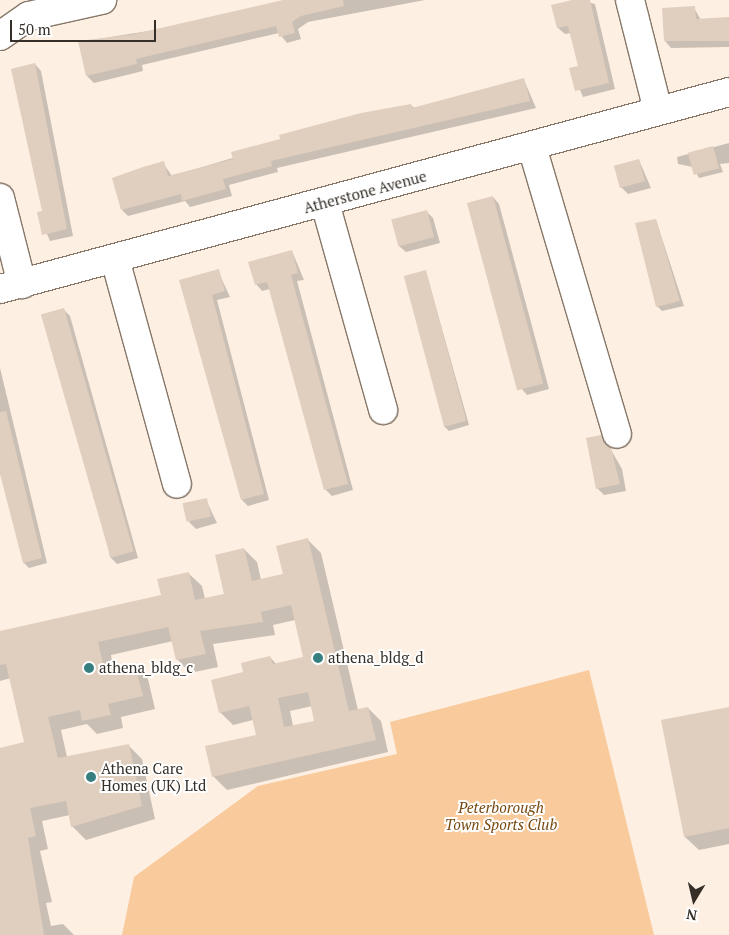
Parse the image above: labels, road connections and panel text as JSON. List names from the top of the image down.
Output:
{
  "streets": {
    "street": ["Atherstone Avenue"]
  },
  "parks": ["Peterborough Town Sports Club"],
  "places": ["athena_bldg_d", "athena_bldg_c", "Athena Care Homes (UK) Ltd"],
  "scale_bar": "50 m",
  "north": "bottom"
}
